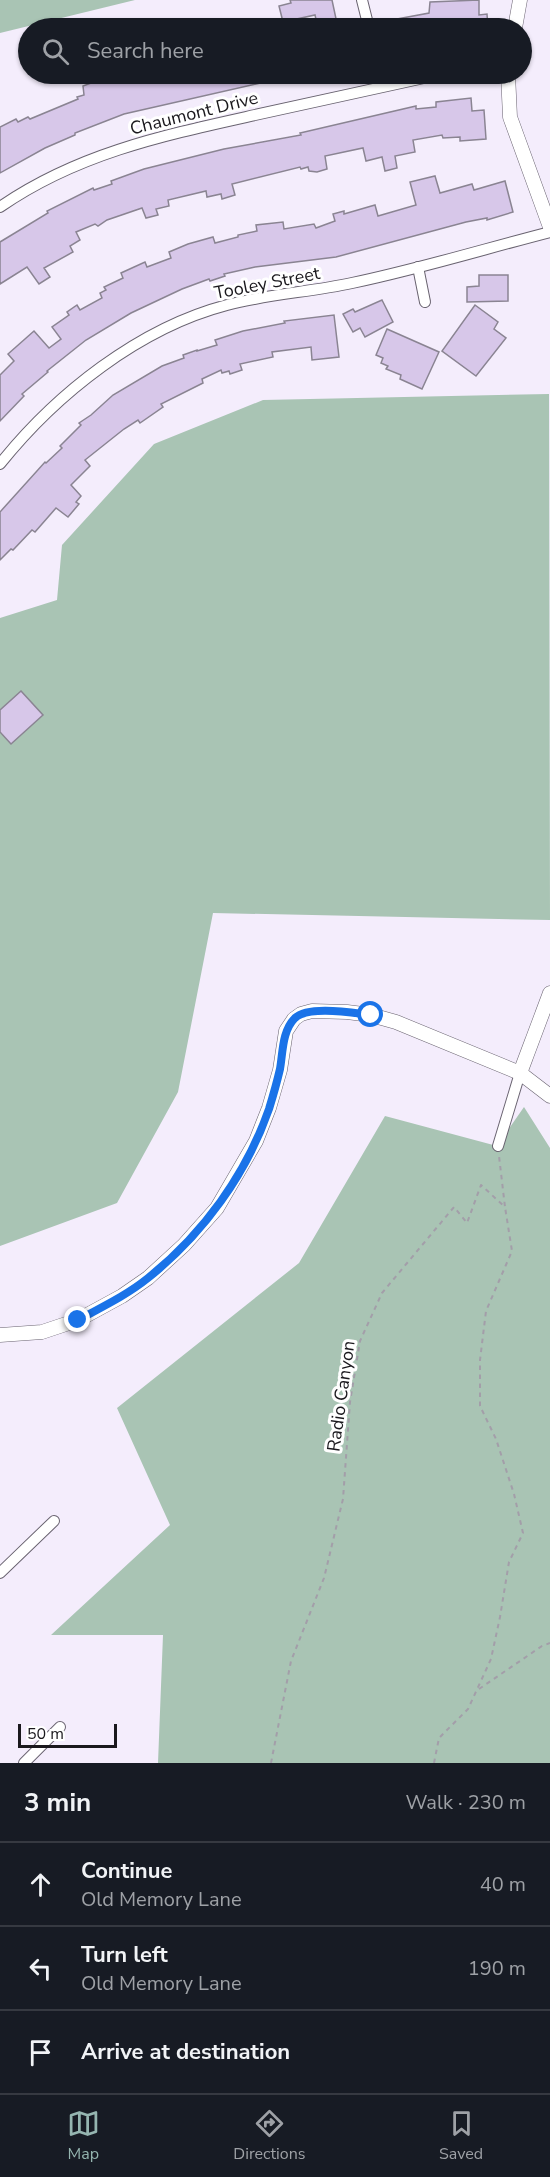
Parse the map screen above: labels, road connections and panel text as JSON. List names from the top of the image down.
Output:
{
  "streets": {
    "street": ["Chaumont Drive", "Tooley Street"],
    "path": ["Radio Canyon"]
  },
  "scale_bar": "50 m",
  "page": {
    "search": "Search here",
    "scale": "50 m",
    "heading": ["3 min", "Walk · 230 m"],
    "list": [
      ["Continue", "Old Memory Lane", "40 m"],
      ["Turn left", "Old Memory Lane", "190 m"],
      "Arrive at destination"
    ],
    "nav": ["Map", "Directions", "Saved"]
  }
}
